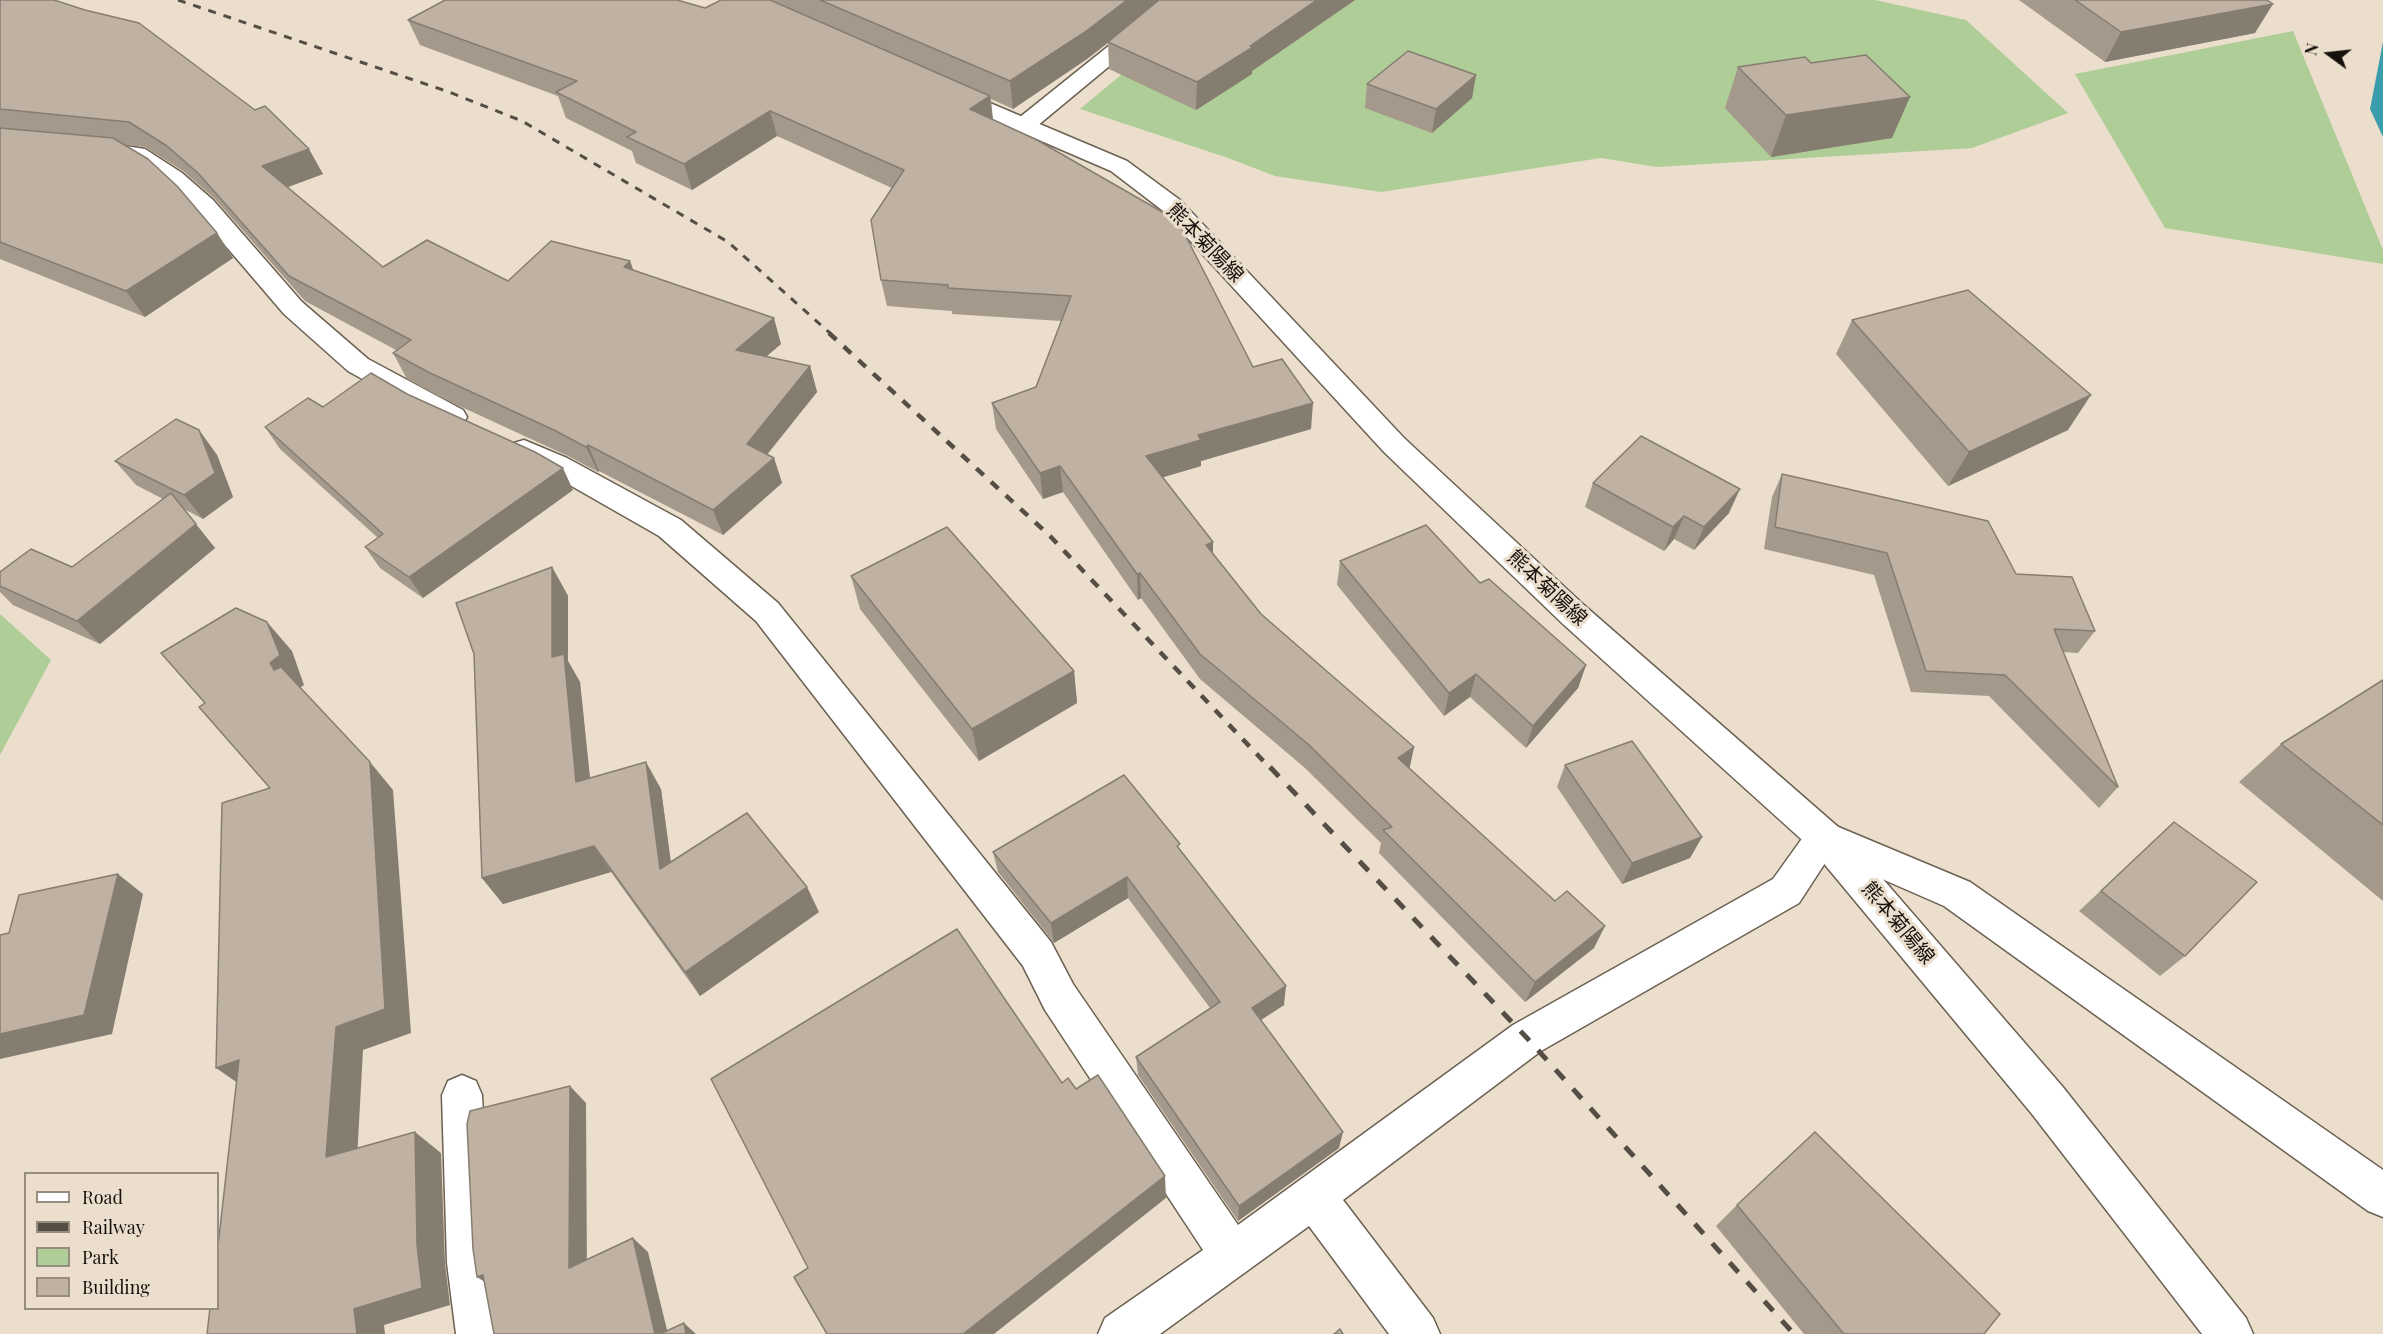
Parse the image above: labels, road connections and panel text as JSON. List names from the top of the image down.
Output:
{
  "streets": {
    "street": ["熊本菊陽線"]
  },
  "legend": [
    "Road",
    "Railway",
    "Park",
    "Building"
  ],
  "north": "left"
}
